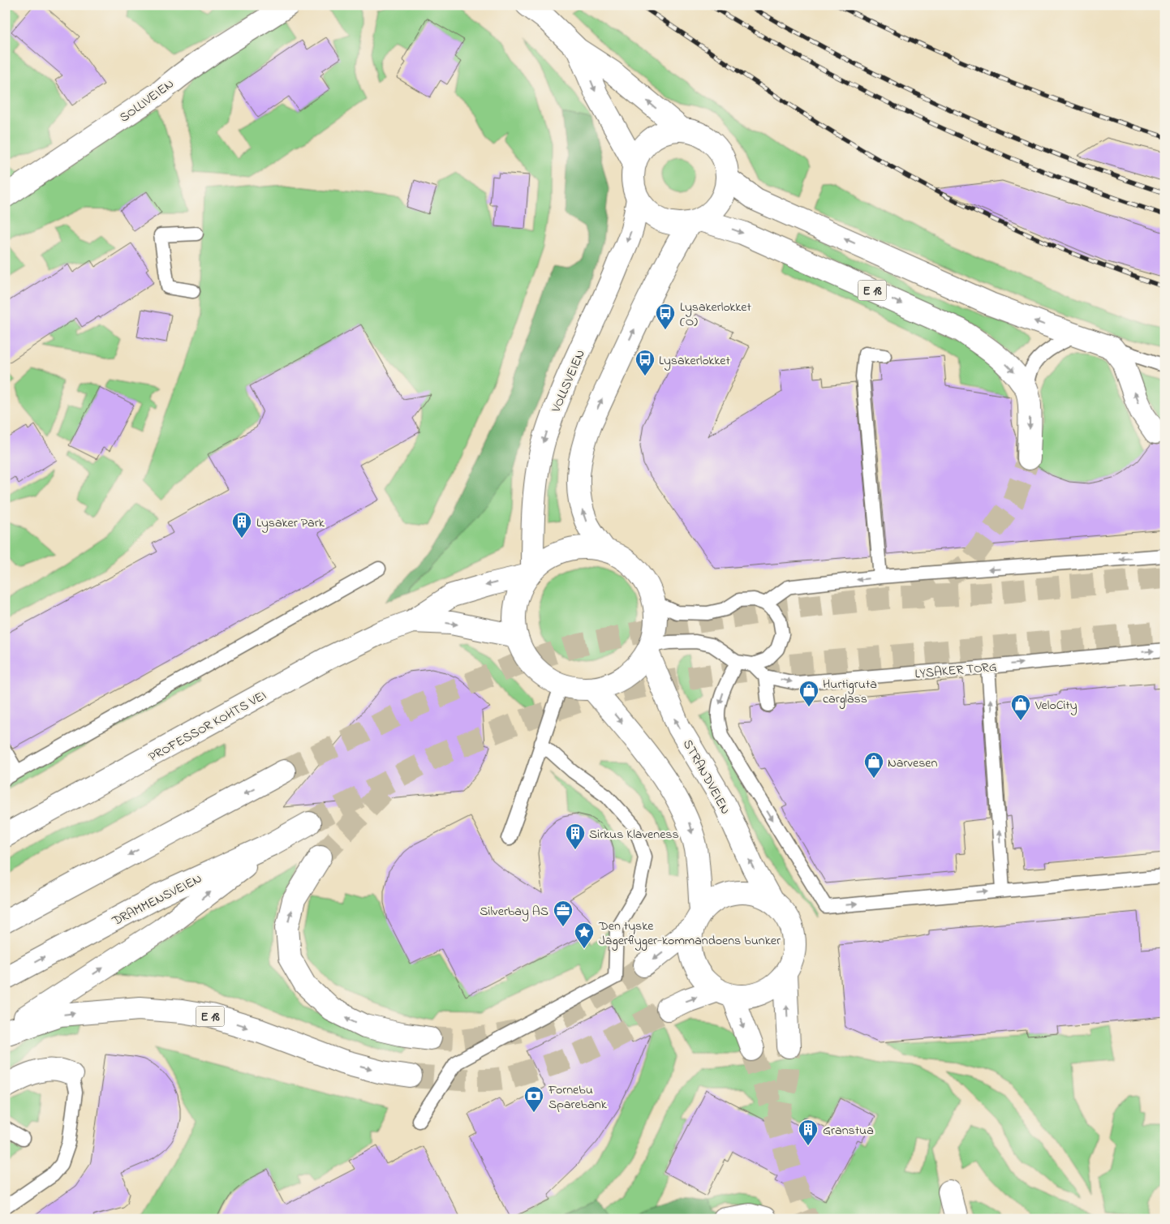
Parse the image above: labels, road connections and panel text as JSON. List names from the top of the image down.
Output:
{
  "streets": {
    "main road": [
      "SOLLIVEIEN",
      "E 18",
      "VOLLSVEIEN",
      "PROFESSOR KOHTS VEI",
      "STRANDVEIEN",
      "DRAMMENSVEIEN"
    ],
    "lane": ["LYSAKER TORG"]
  },
  "crossings": [
    ["E 18", "VOLLSVEIEN"],
    ["E 18", "DRAMMENSVEIEN"],
    ["VOLLSVEIEN", "PROFESSOR KOHTS VEI"],
    ["VOLLSVEIEN", "STRANDVEIEN"],
    ["PROFESSOR KOHTS VEI", "STRANDVEIEN"]
  ],
  "places": {
    "bus stop": ["Lysakerlokket (O)", "Lysakerlokket"],
    "building": ["Lysaker Park", "Sirkus Klaveness", "Granstua"],
    "shop": ["Hurtigruta carglass", "VeloCity", "Narvesen"],
    "office": ["Silverbay AS"],
    "place": ["Den tyske Jagerflyger-kommandoens bunker"],
    "bank": ["Fornebu Sparebank"]
  }
}
